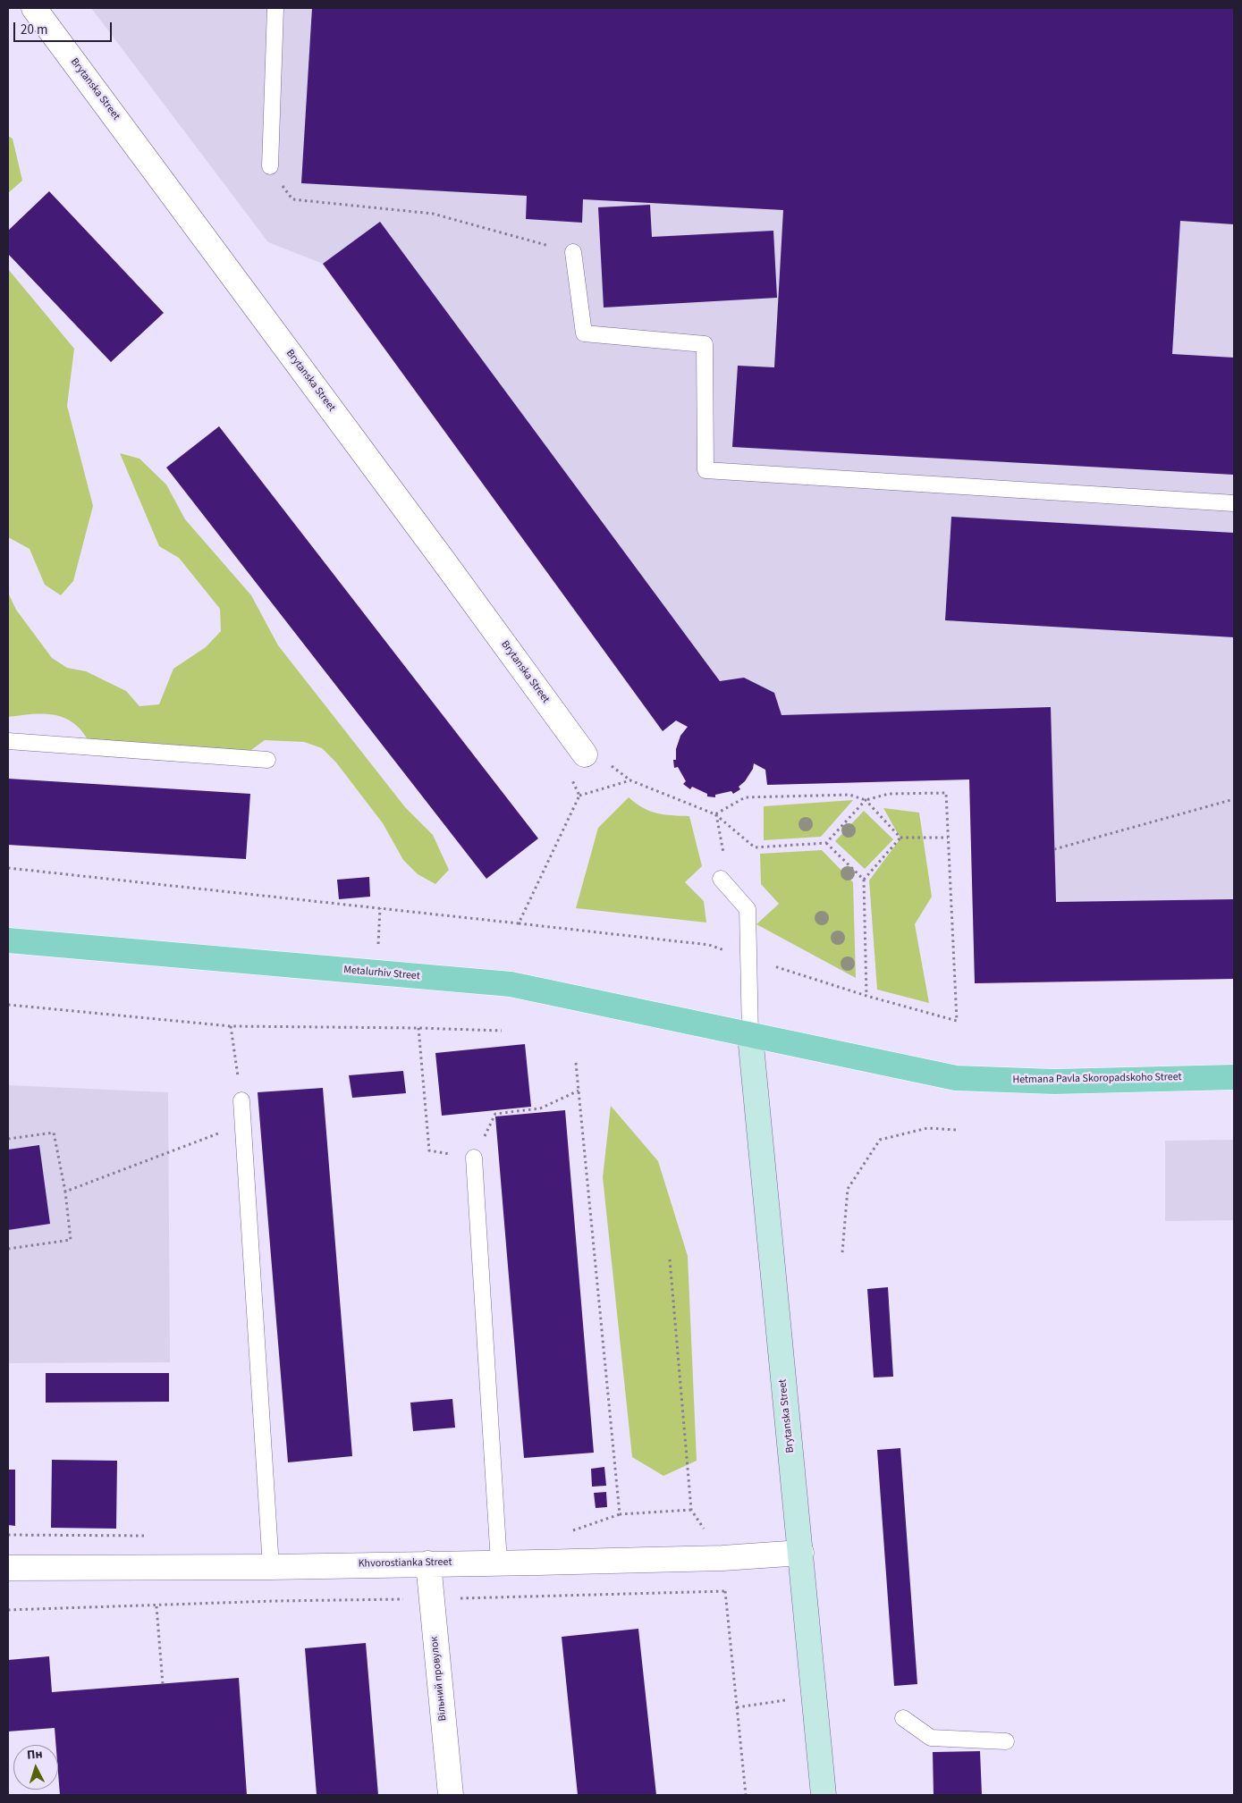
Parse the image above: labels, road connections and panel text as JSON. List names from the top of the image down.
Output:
{
  "streets": {
    "main road": ["Brytanska Street", "Metalurhiv Street", "Hetmana Pavla Skoropadskoho Street"],
    "street": ["Khvorostianka Street", "Вільний провулок"]
  },
  "crossings": [
    ["Brytanska Street", "Metalurhiv Street"],
    ["Brytanska Street", "Hetmana Pavla Skoropadskoho Street"],
    ["Brytanska Street", "Khvorostianka Street"],
    ["Metalurhiv Street", "Hetmana Pavla Skoropadskoho Street"],
    ["Khvorostianka Street", "Вільний провулок"]
  ],
  "scale_bar": "20 m",
  "north": "top"
}
